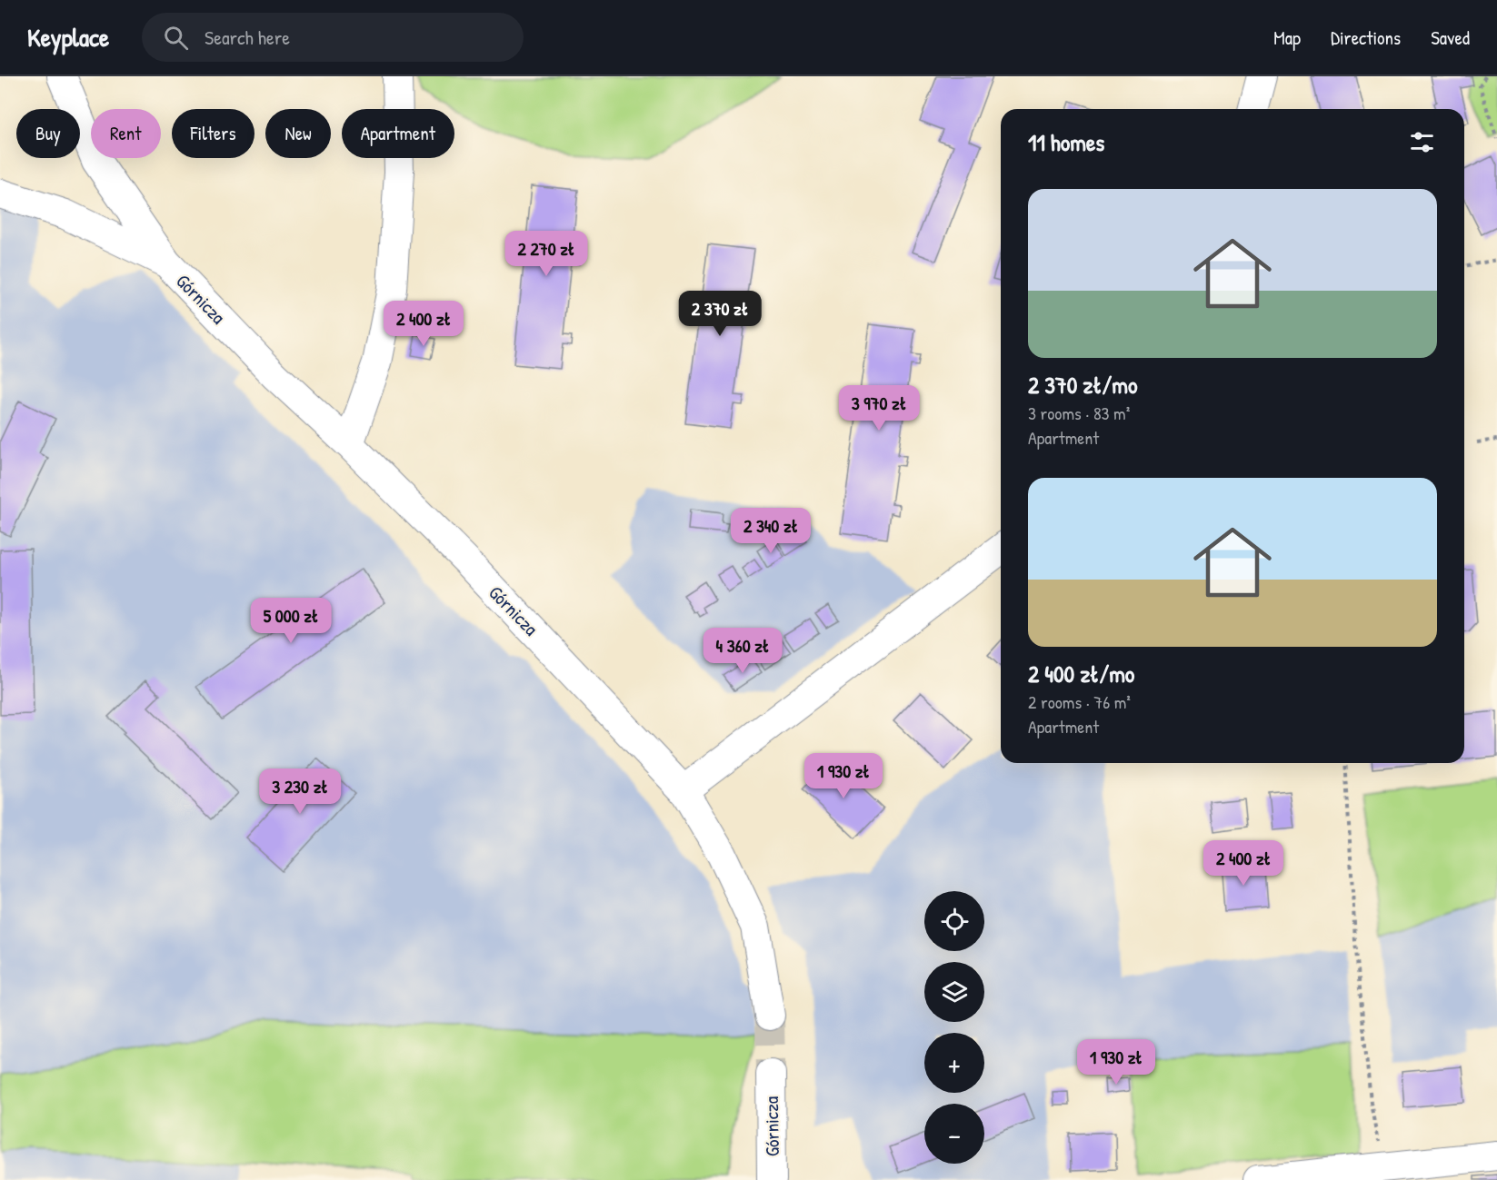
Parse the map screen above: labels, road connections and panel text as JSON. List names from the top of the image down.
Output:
{
  "streets": {
    "street": ["Górnicza"]
  },
  "page": {
    "header": "Keyplace",
    "search": "Search here",
    "nav": ["Map", "Directions", "Saved"],
    "chip": [
      "Buy",
      "Rent",
      "Filters",
      "New",
      "Apartment"
    ],
    "heading": "11 homes",
    "list": [
      {
        "name": "2 370 zł/mo",
        "note": "3 rooms · 83 m² · Apartment"
      },
      {
        "name": "2 400 zł/mo",
        "note": "2 rooms · 76 m² · Apartment"
      }
    ],
    "price": [
      "2 270 zł",
      "2 370 zł",
      "2 400 zł",
      "3 970 zł",
      "2 340 zł",
      "5 000 zł",
      "4 360 zł",
      "1 930 zł",
      "3 230 zł",
      "2 400 zł",
      "1 930 zł"
    ],
    "map_buttons": ["+", "−"]
  }
}
